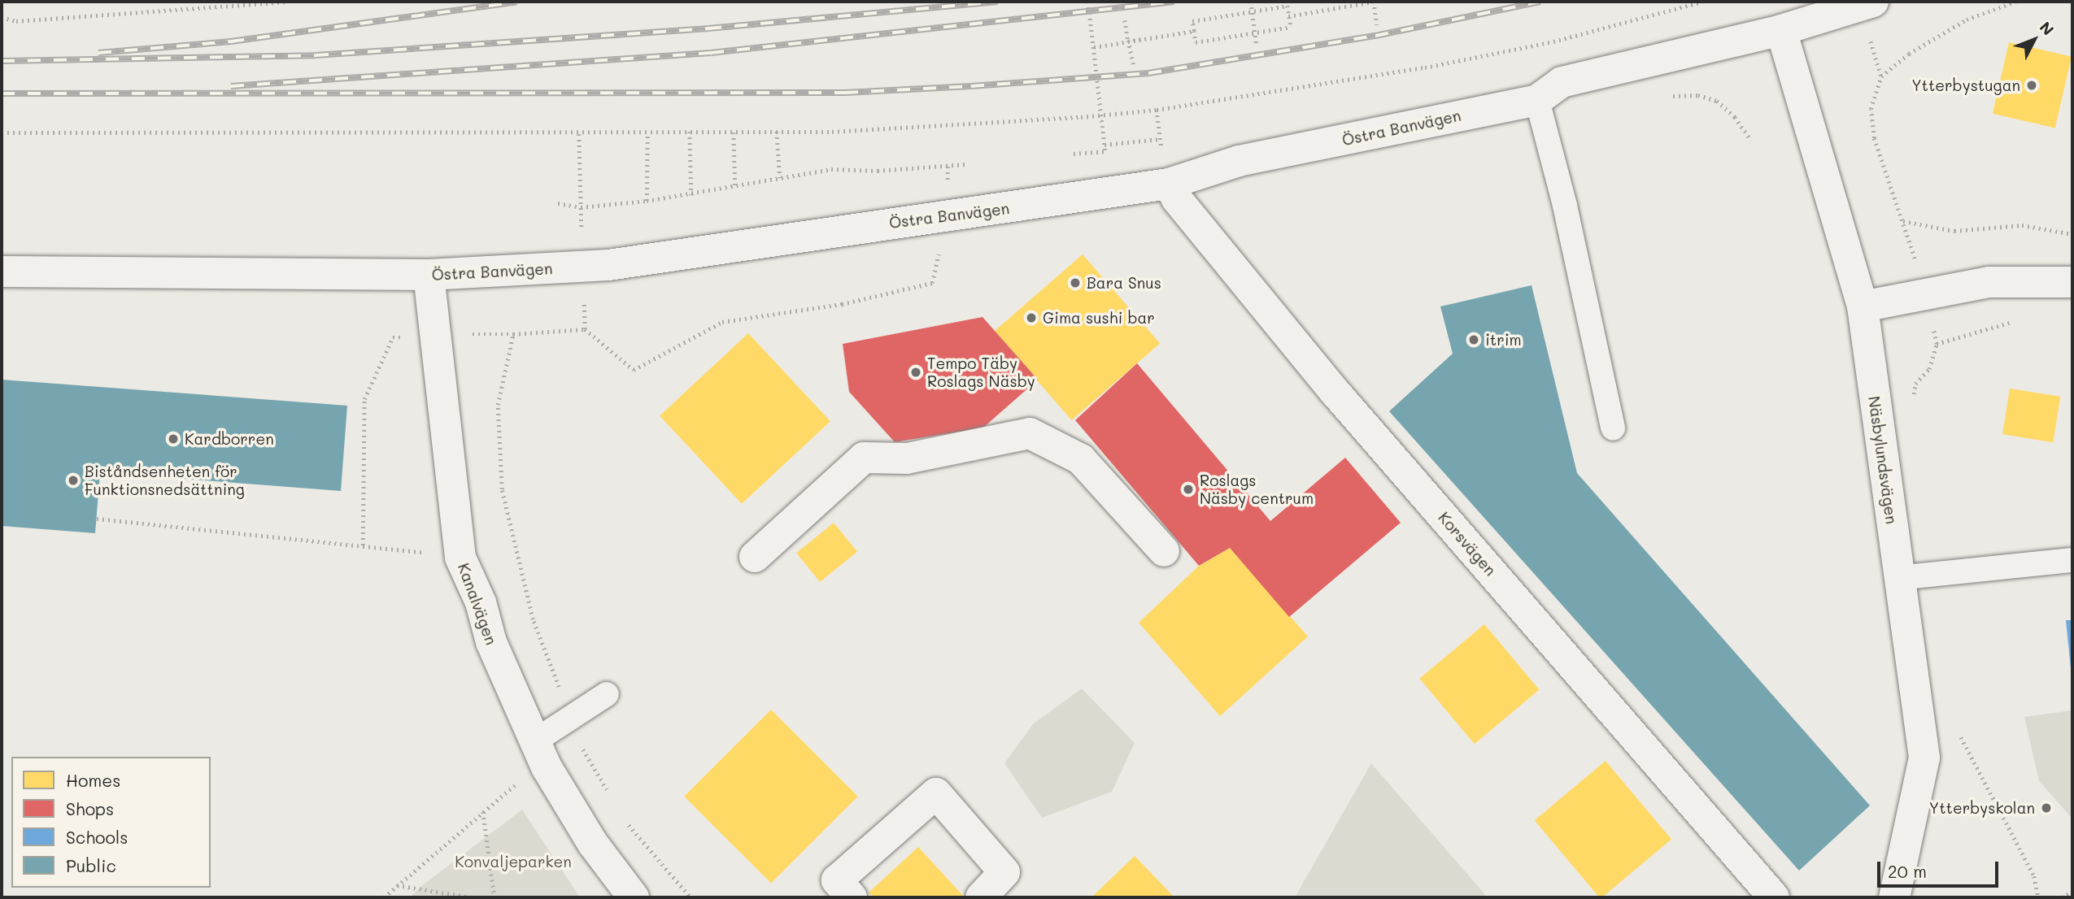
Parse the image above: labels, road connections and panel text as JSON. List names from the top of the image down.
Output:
{
  "streets": {
    "street": [
      "Östra Banvägen",
      "Näsbylundsvägen",
      "Korsvägen",
      "Kanalvägen"
    ]
  },
  "crossings": [
    ["Östra Banvägen", "Näsbylundsvägen"],
    ["Östra Banvägen", "Korsvägen"],
    ["Östra Banvägen", "Kanalvägen"]
  ],
  "parks": ["Konvaljeparken"],
  "places": [
    "Ytterbystugan",
    "Bara Snus",
    "Gima sushi bar",
    "itrim",
    "Tempo Täby Roslags Näsby",
    "Kardborren",
    "Biståndsenheten för Funktionsnedsättning",
    "Roslags Näsby centrum",
    "Ytterbyskolan"
  ],
  "legend": [
    "Homes",
    "Shops",
    "Schools",
    "Public"
  ],
  "scale_bar": "20 m",
  "north": "top right"
}
